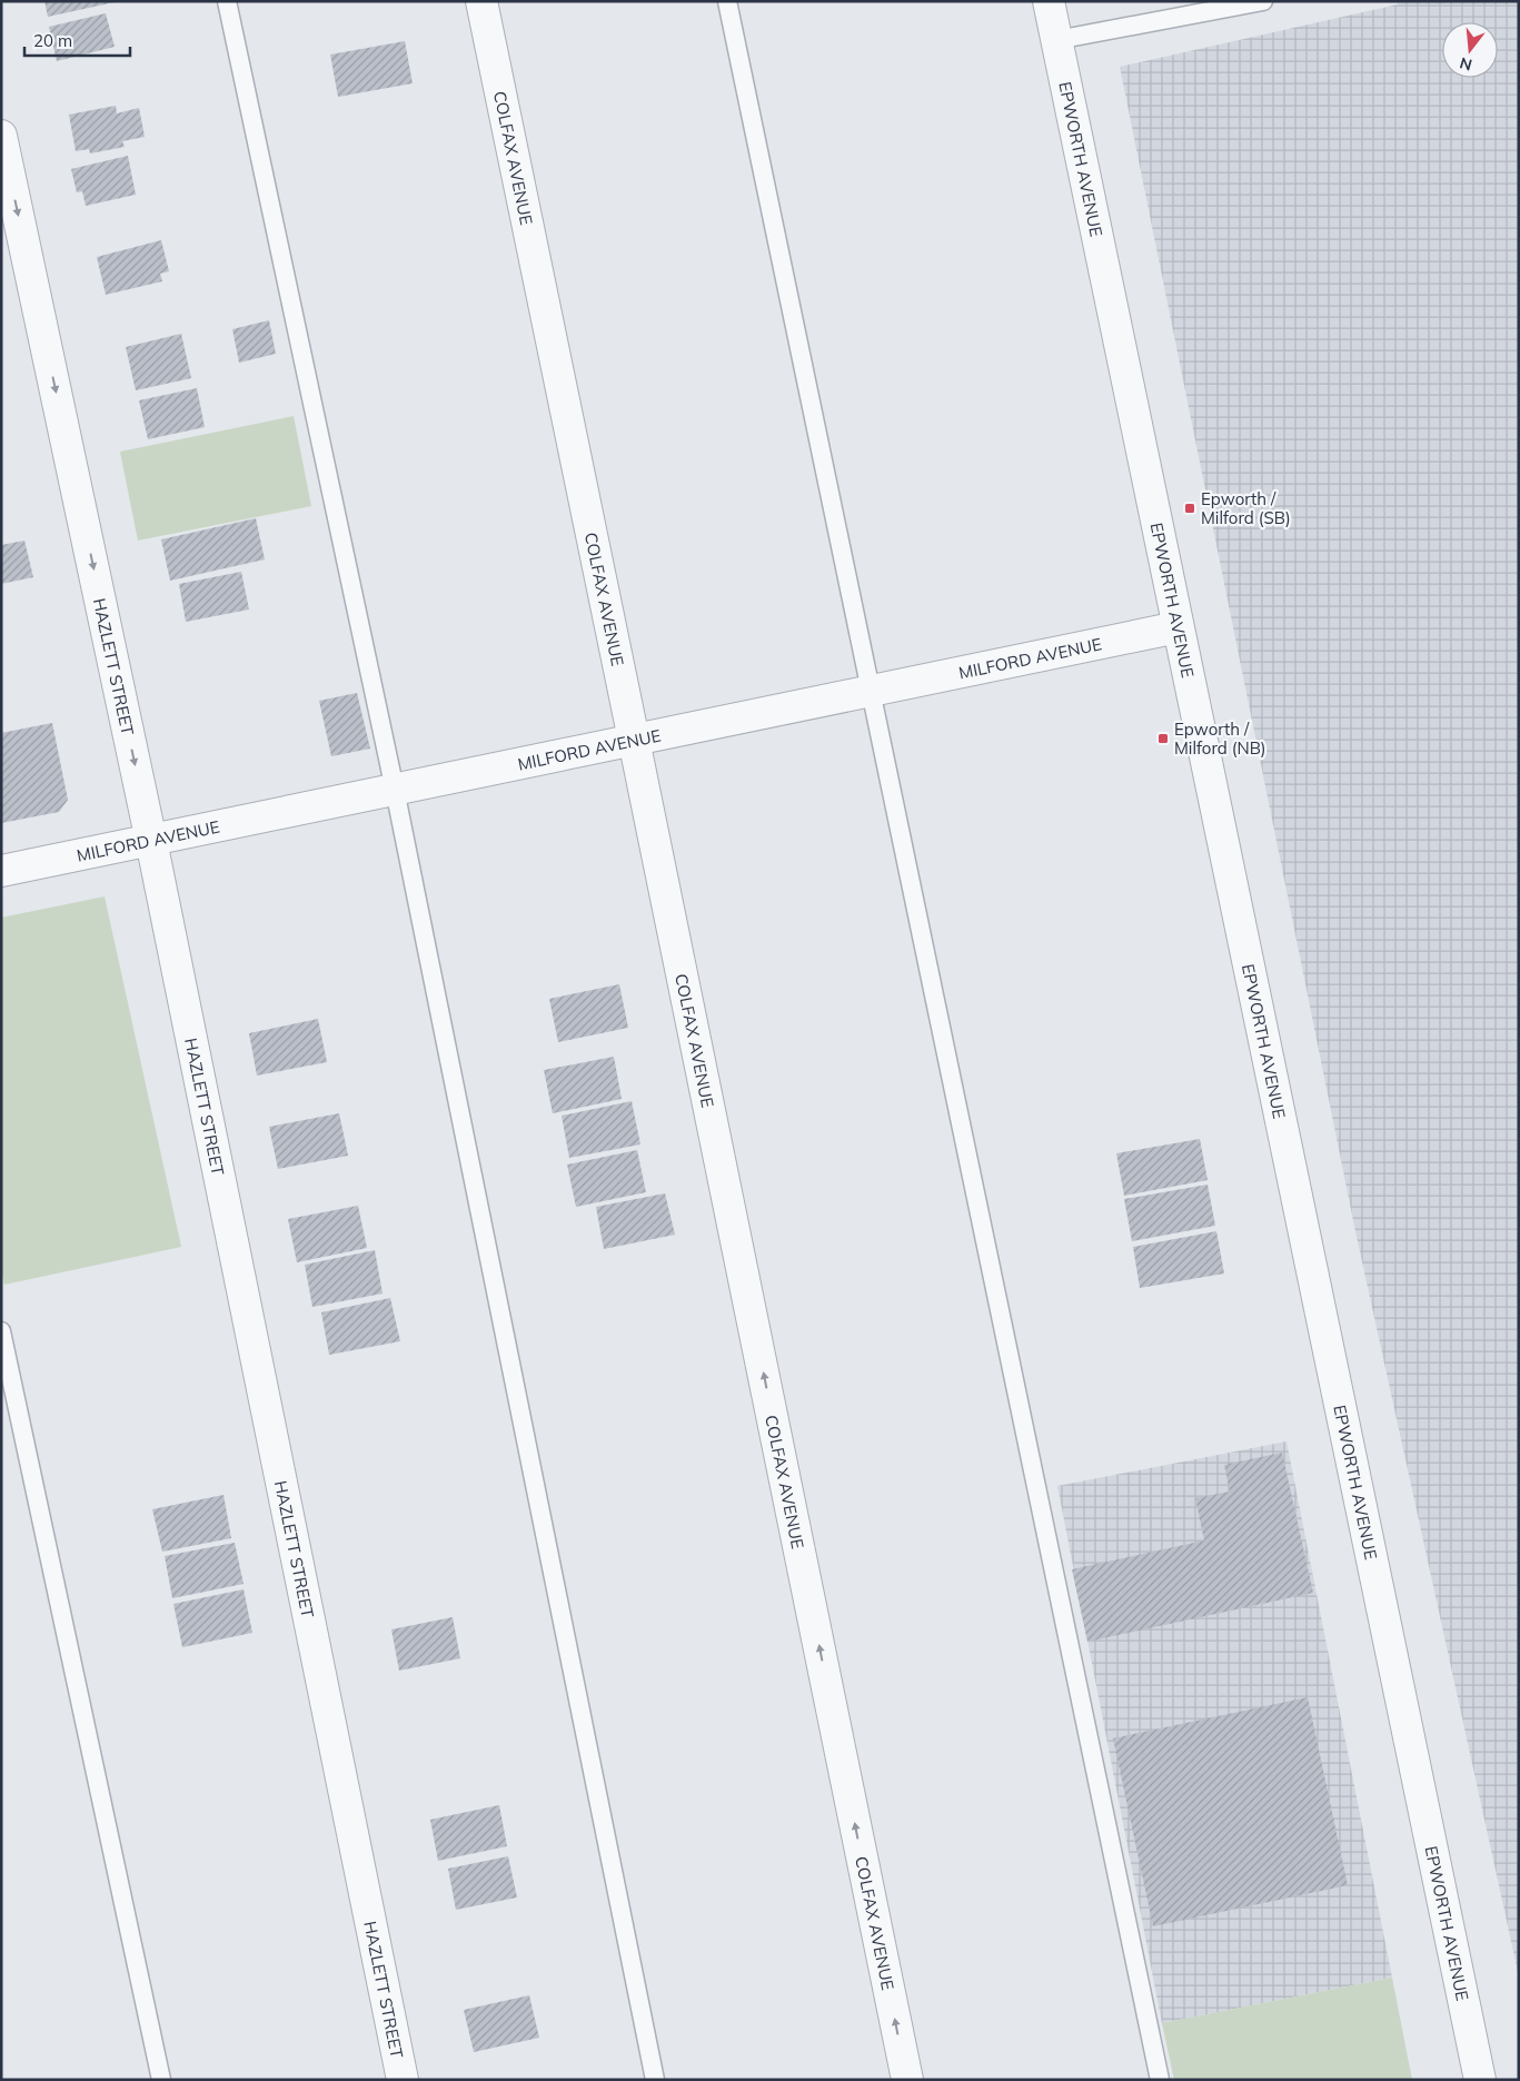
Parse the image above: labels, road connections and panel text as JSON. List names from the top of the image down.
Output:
{
  "streets": {
    "street": [
      "COLFAX AVENUE",
      "EPWORTH AVENUE",
      "MILFORD AVENUE",
      "HAZLETT STREET"
    ]
  },
  "crossings": [
    ["COLFAX AVENUE", "MILFORD AVENUE"],
    ["EPWORTH AVENUE", "MILFORD AVENUE"],
    ["MILFORD AVENUE", "HAZLETT STREET"]
  ],
  "one_way": ["COLFAX AVENUE", "HAZLETT STREET"],
  "places": {
    "transit": ["Epworth / Milford (SB)", "Epworth / Milford (NB)"]
  },
  "scale_bar": "20 m",
  "north": "bottom"
}
